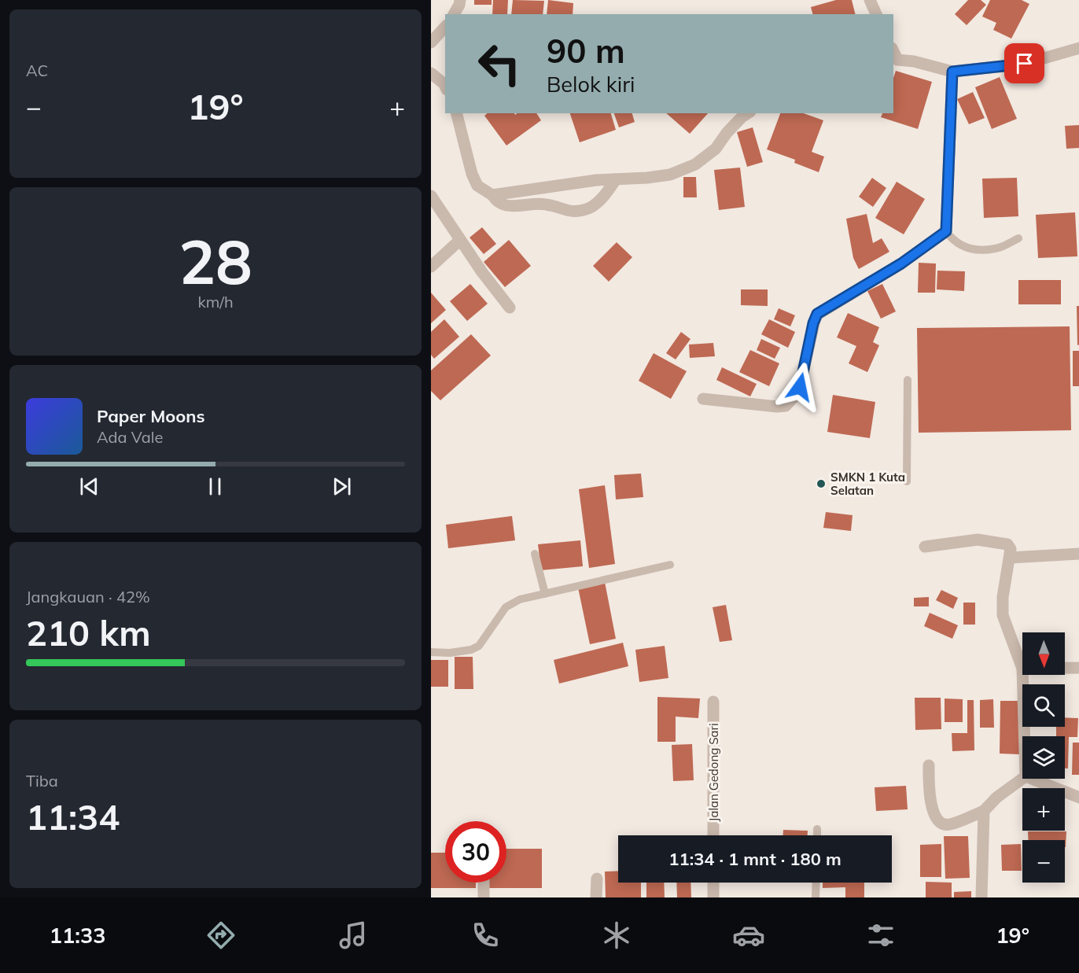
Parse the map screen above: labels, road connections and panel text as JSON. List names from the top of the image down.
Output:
{
  "streets": {
    "street": ["Jalan Gedong Sari"]
  },
  "places": ["SMKN 1 Kuta Selatan"],
  "north": "bottom",
  "page": {
    "tile": [
      "AC",
      ["28", "km/h"],
      ["Jangkauan · 42%", "210 km"],
      ["Tiba", "11:34"]
    ],
    "turn": ["90 m", "Belok kiri"],
    "heat": ["−", "19°", "+"],
    "song": ["Paper Moons", "Ada Vale"],
    "map_buttons": ["+", "−"],
    "limit": "30",
    "trip": "11:34 · 1 mnt · 180 m",
    "tabs": ["11:33", "19°"]
  }
}
